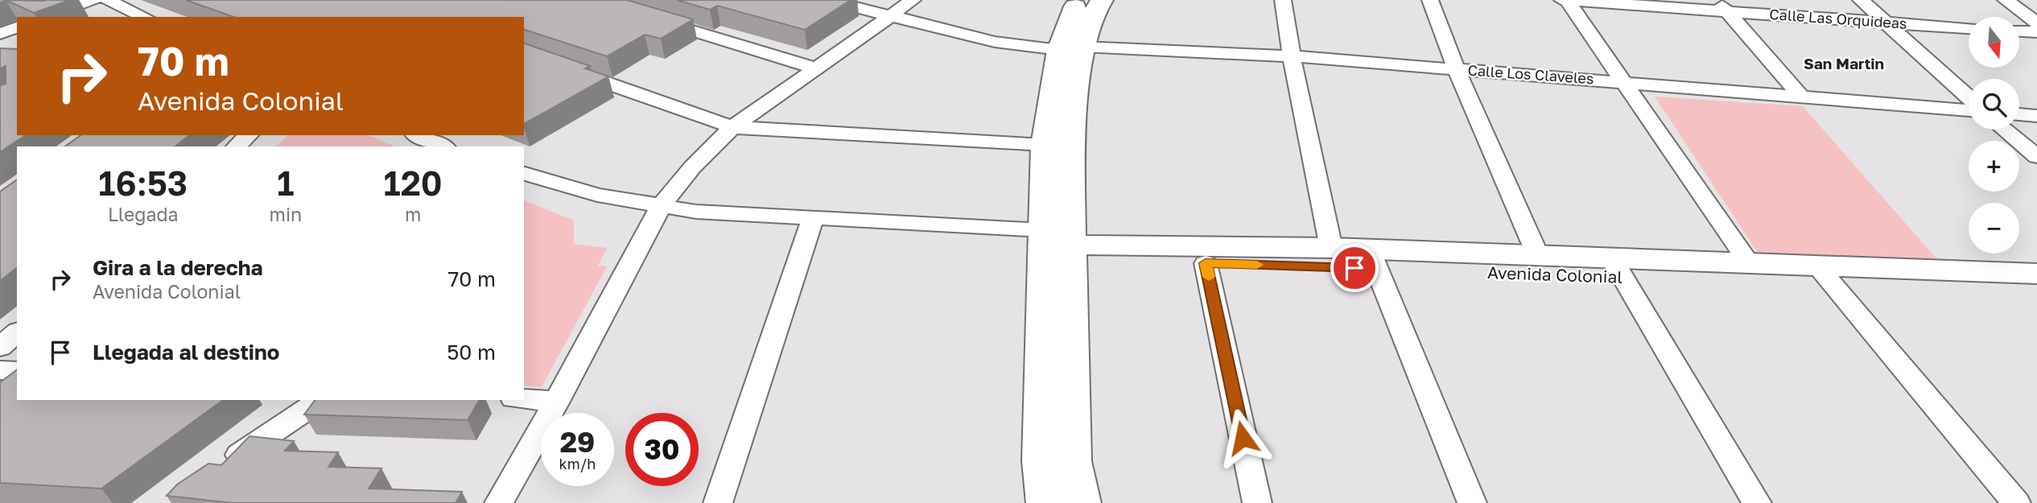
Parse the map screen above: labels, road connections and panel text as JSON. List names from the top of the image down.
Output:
{
  "streets": {
    "main road": ["Avenida Colonial"],
    "street": ["Calle Las Orquideas", "Calle Los Claveles"]
  },
  "districts": ["San Martin"],
  "north": "bottom",
  "page": {
    "map_buttons": ["+", "−"],
    "turn": ["70 m", "Avenida Colonial"],
    "eta": [
      "16:53",
      "Llegada",
      "1",
      "min",
      "120",
      "m"
    ],
    "list": [
      {
        "name": "Gira a la derecha",
        "note": "Avenida Colonial",
        "value": "70 m"
      },
      {
        "name": "Llegada al destino",
        "value": "50 m"
      }
    ],
    "speed": "29 km/h",
    "limit": "30"
  }
}
